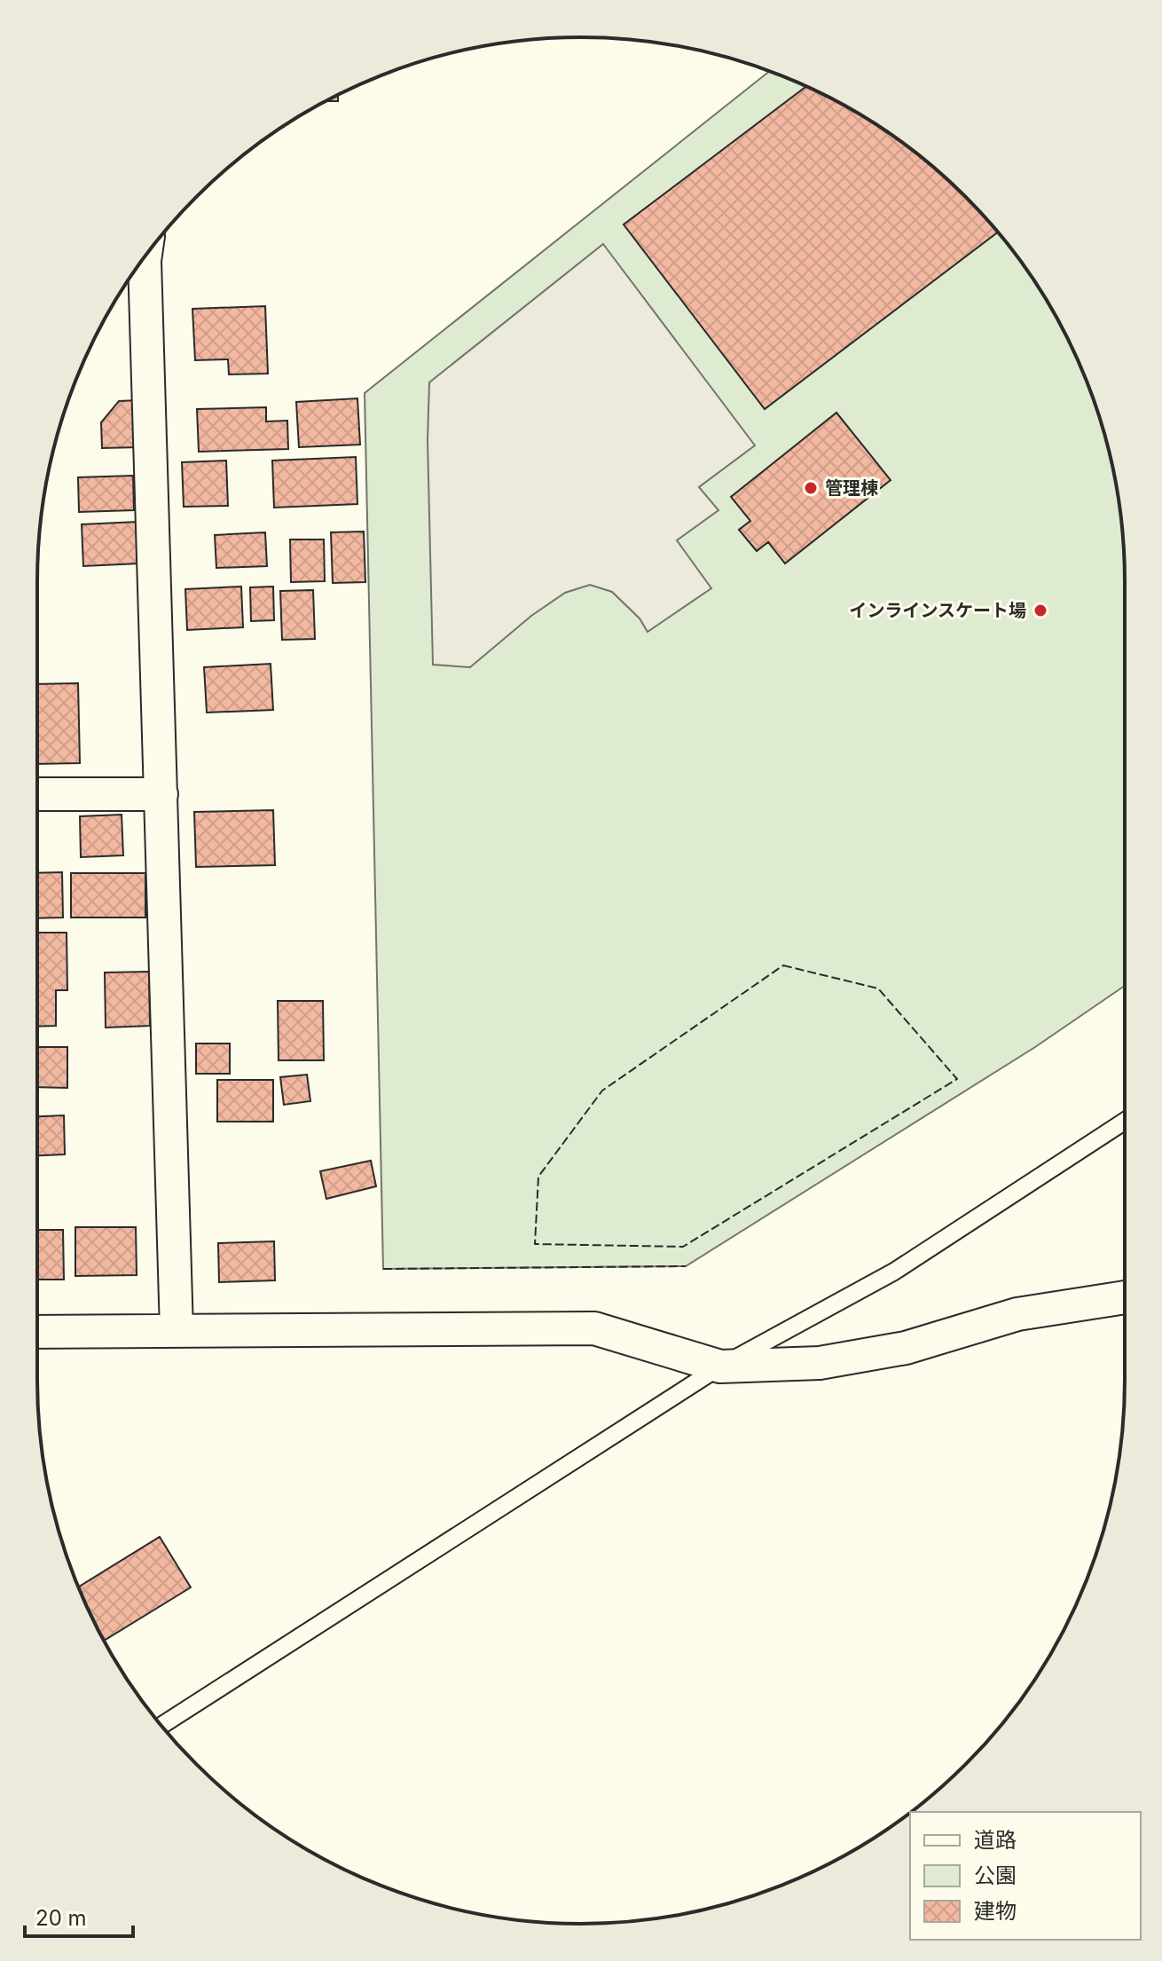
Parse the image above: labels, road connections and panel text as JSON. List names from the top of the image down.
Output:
{
  "places": ["管理棟", "インラインスケート場"],
  "legend": ["道路", "公園", "建物"],
  "scale_bar": "20 m"
}
